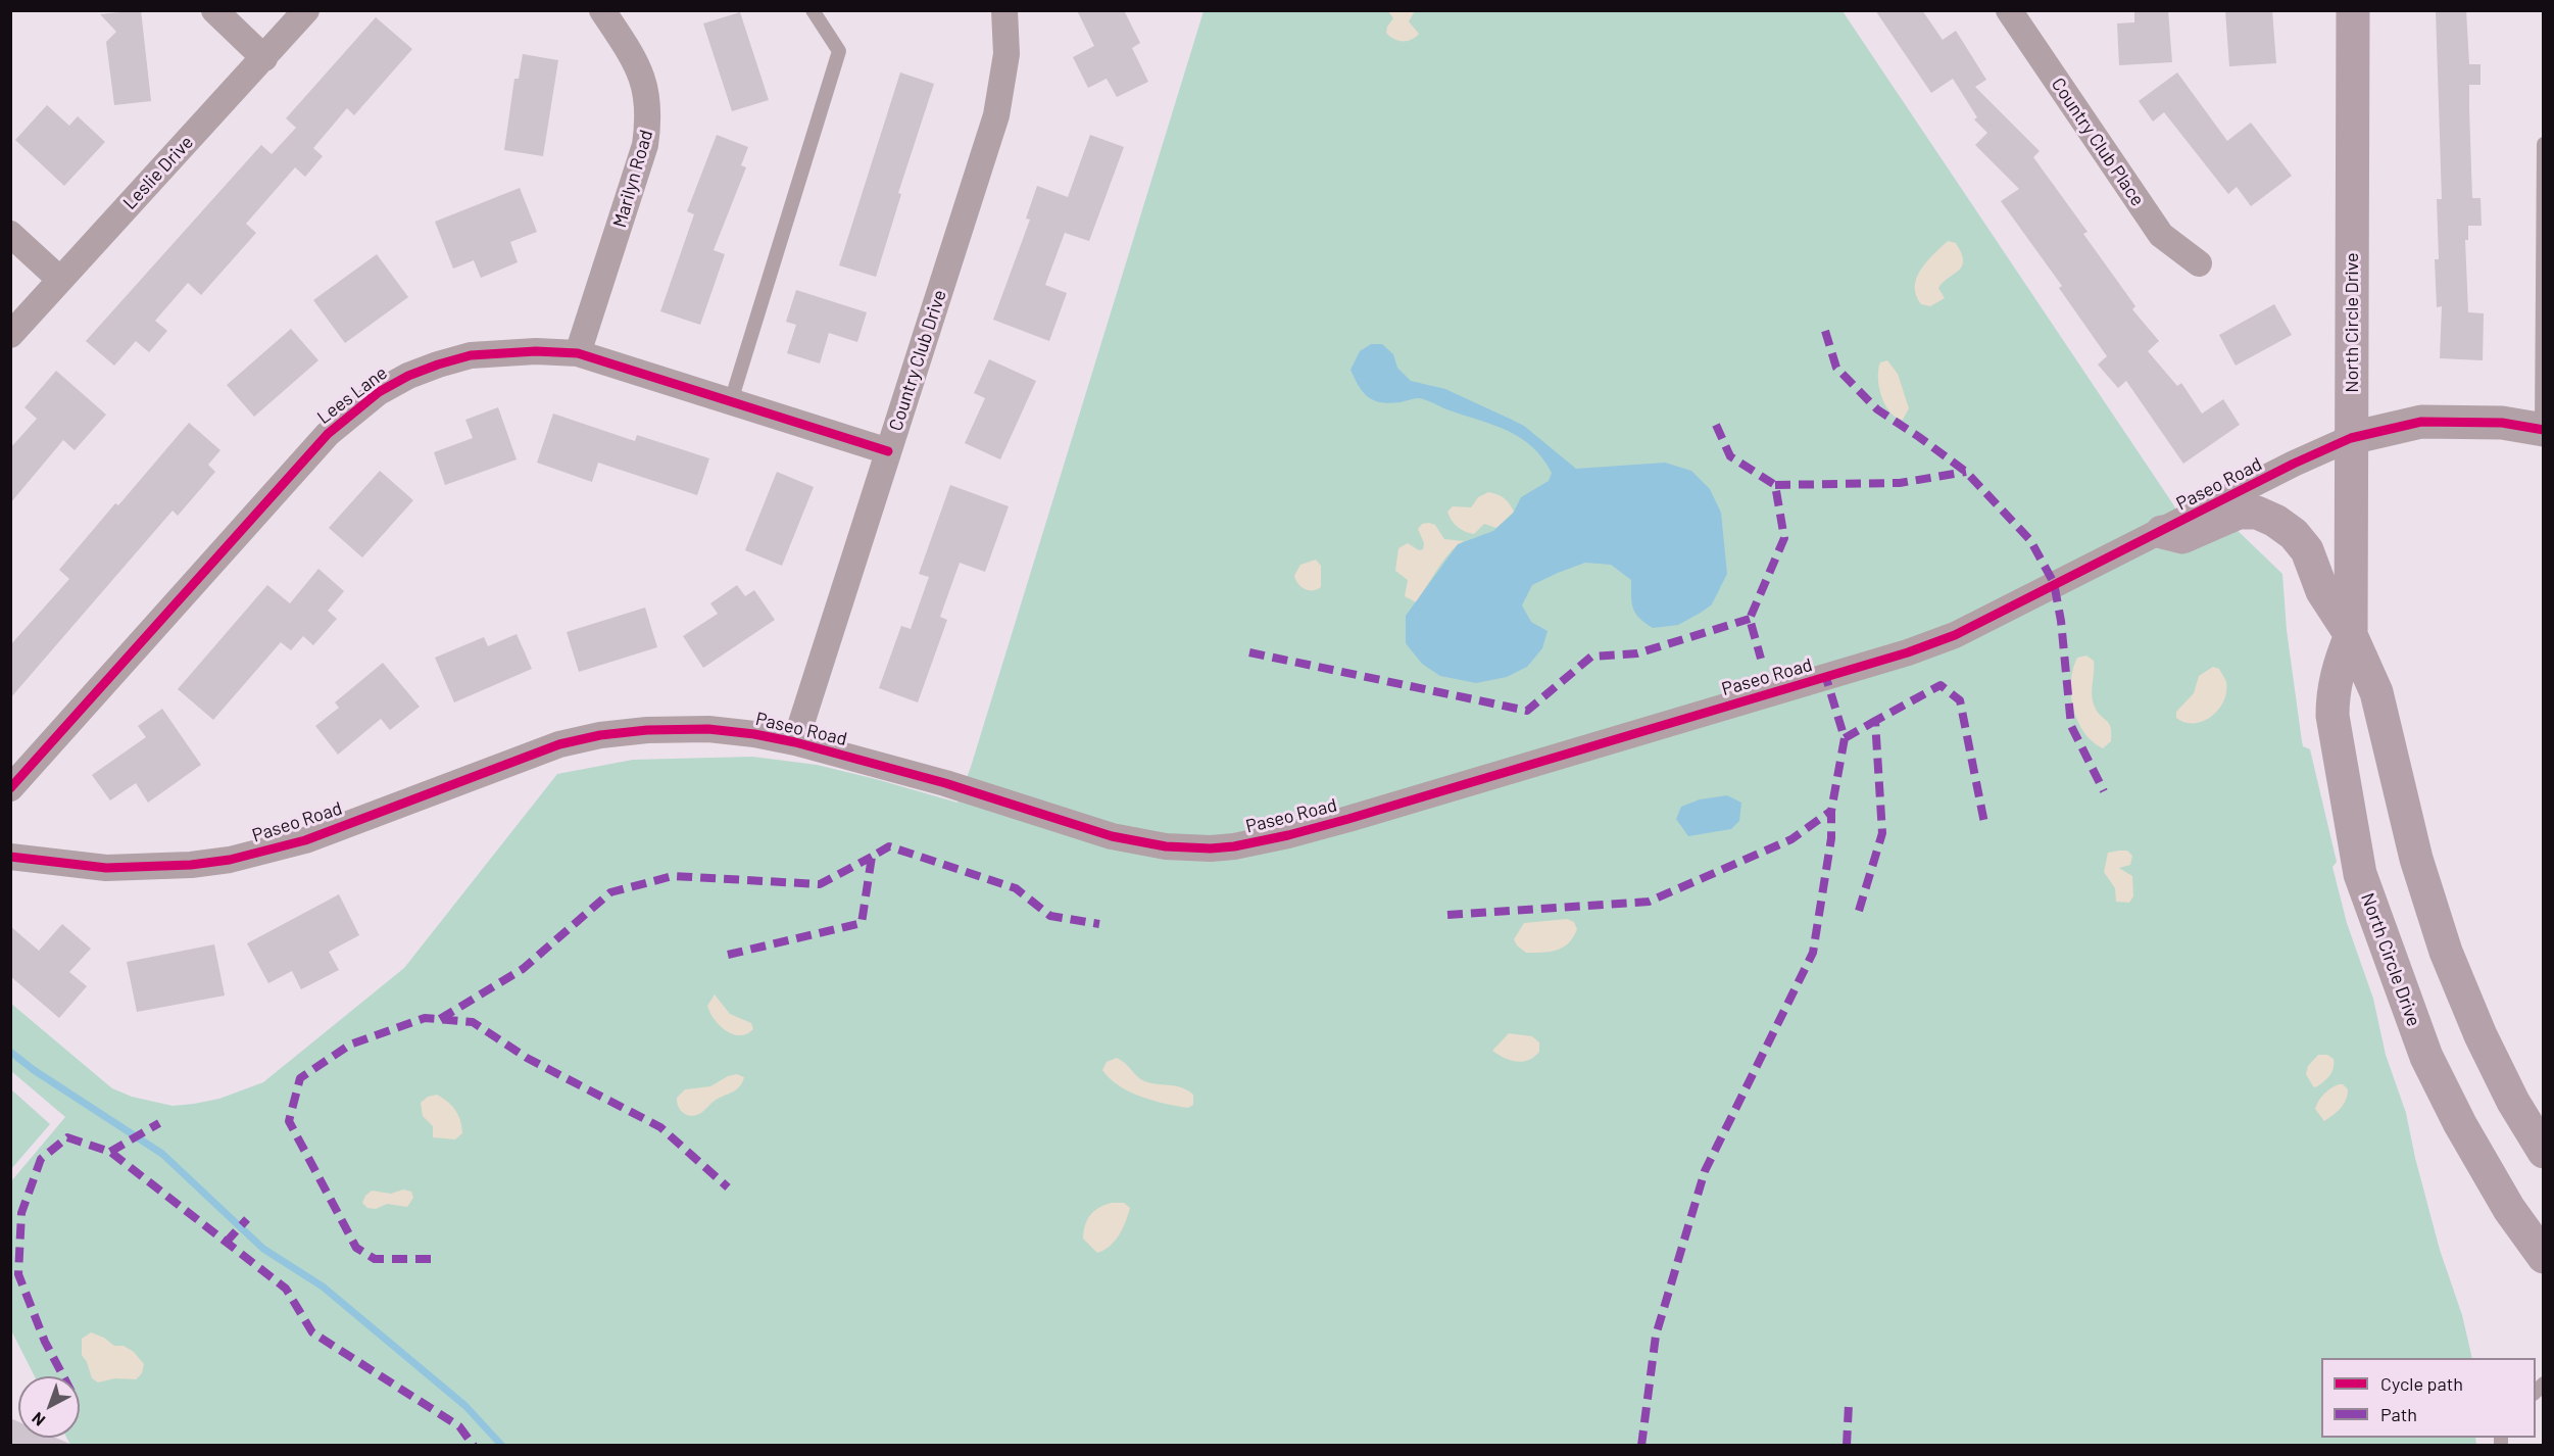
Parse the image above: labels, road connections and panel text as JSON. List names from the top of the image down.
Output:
{
  "streets": {
    "main road": ["North Circle Drive"],
    "street": [
      "Country Club Place",
      "Leslie Drive",
      "Marilyn Road",
      "Country Club Drive",
      "Lees Lane",
      "Paseo Road"
    ]
  },
  "crossings": [
    ["Marilyn Road", "Lees Lane"],
    ["North Circle Drive", "Paseo Road"],
    ["Country Club Drive", "Lees Lane"],
    ["Country Club Drive", "Paseo Road"]
  ],
  "legend": ["Cycle path", "Path"],
  "north": "bottom left"
}
